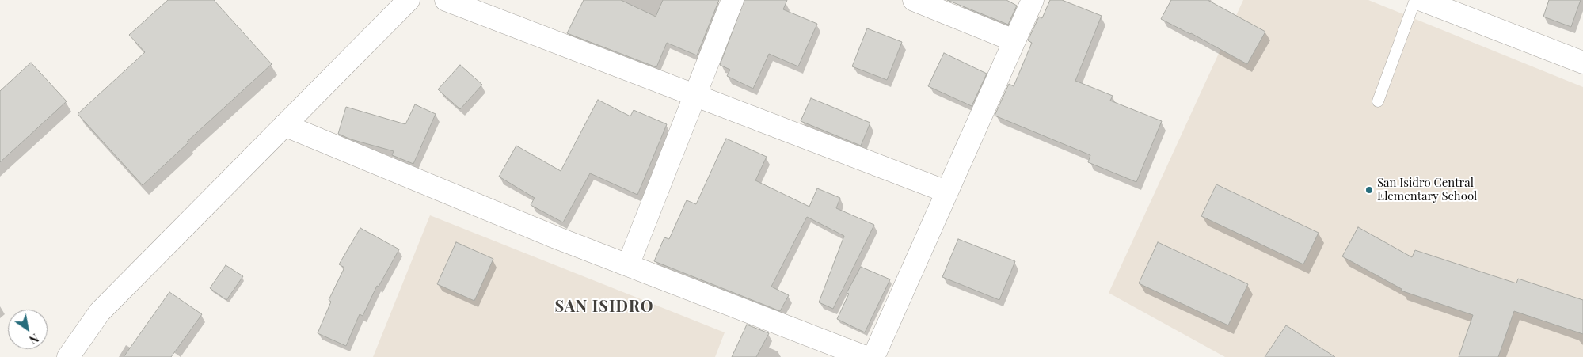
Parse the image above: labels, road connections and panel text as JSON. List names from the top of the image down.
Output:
{
  "districts": ["SAN ISIDRO"],
  "places": ["San Isidro Central Elementary School"],
  "north": "bottom right"
}
